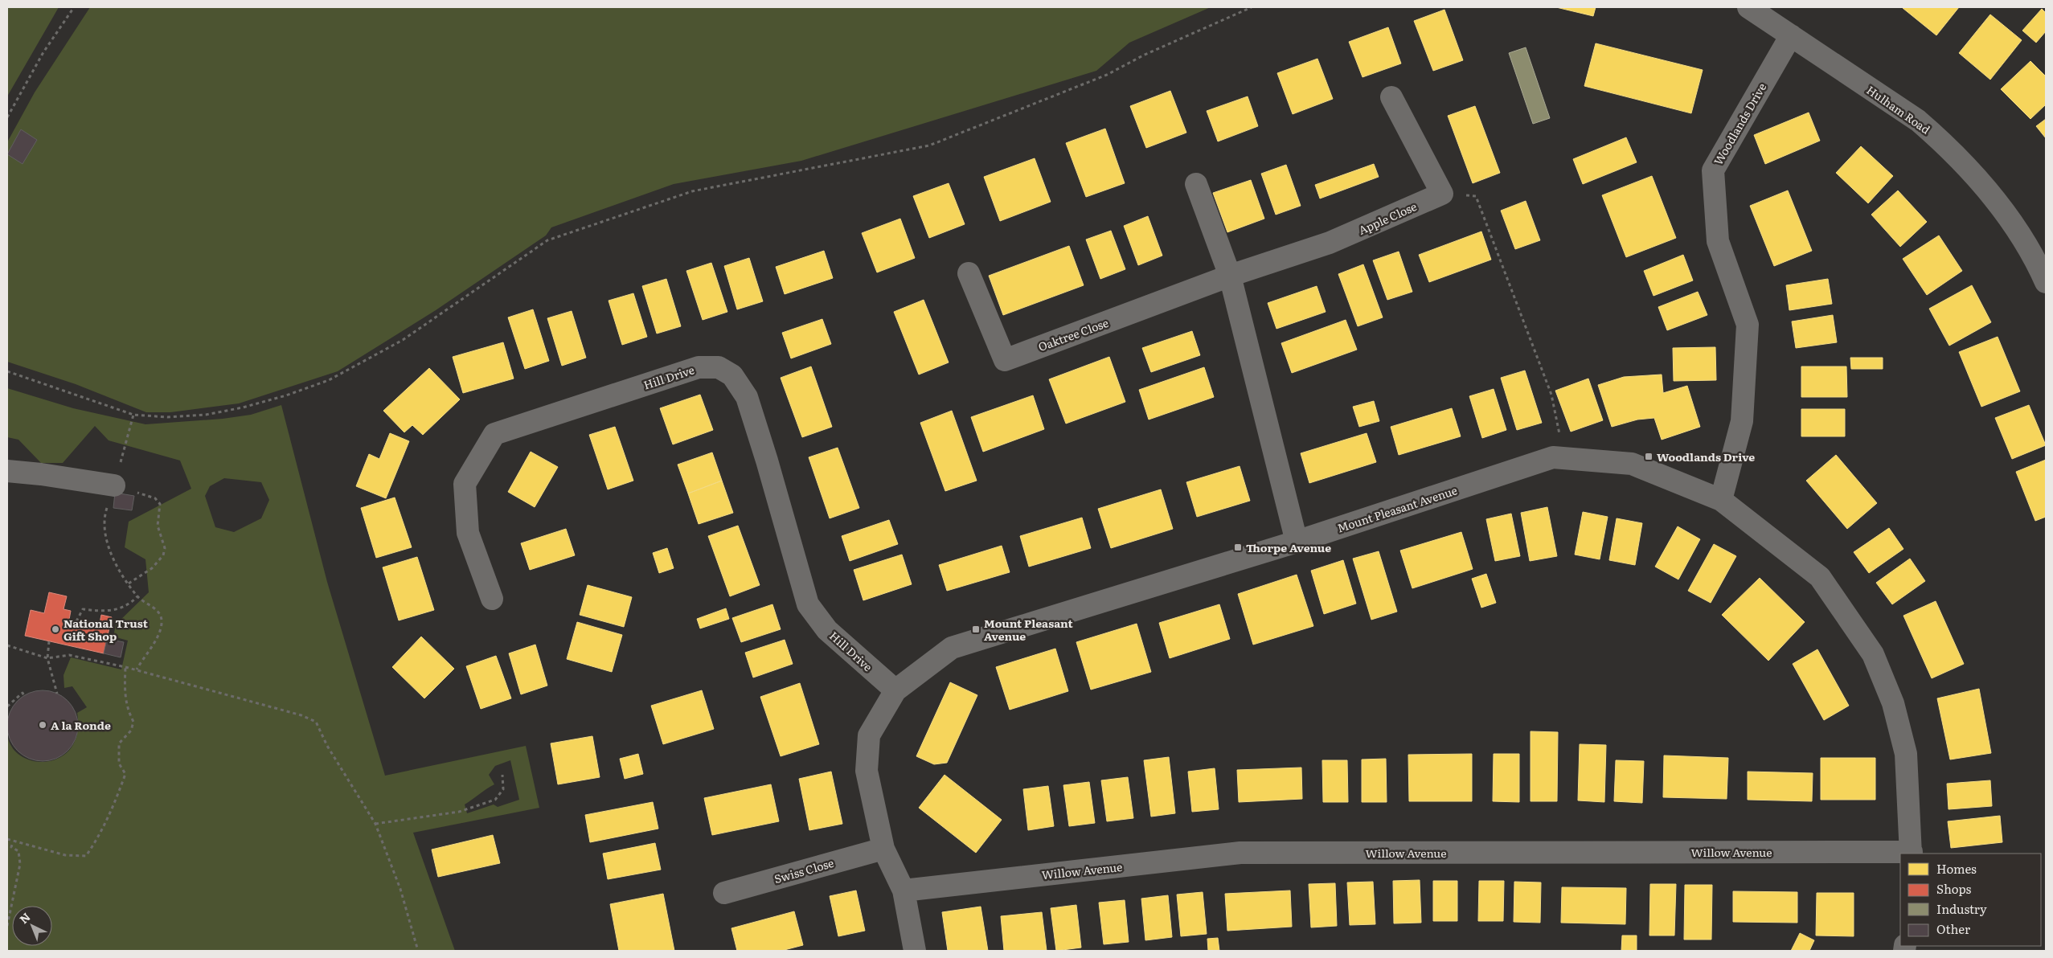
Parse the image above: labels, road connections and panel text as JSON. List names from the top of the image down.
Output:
{
  "streets": {
    "street": [
      "Hulham Road",
      "Woodlands Drive",
      "Apple Close",
      "Oaktree Close",
      "Hill Drive",
      "Mount Pleasant Avenue",
      "Willow Avenue",
      "Swiss Close"
    ]
  },
  "crossings": [
    ["Hulham Road", "Woodlands Drive"],
    ["Woodlands Drive", "Mount Pleasant Avenue"],
    ["Apple Close", "Oaktree Close"],
    ["Hill Drive", "Mount Pleasant Avenue"],
    ["Mount Pleasant Avenue", "Willow Avenue"],
    ["Mount Pleasant Avenue", "Swiss Close"]
  ],
  "places": {
    "transit": ["Woodlands Drive", "Thorpe Avenue", "Mount Pleasant Avenue"],
    "other": ["National Trust Gift Shop", "A la Ronde"]
  },
  "legend": [
    "Homes",
    "Shops",
    "Industry",
    "Other"
  ],
  "north": "top left"
}
